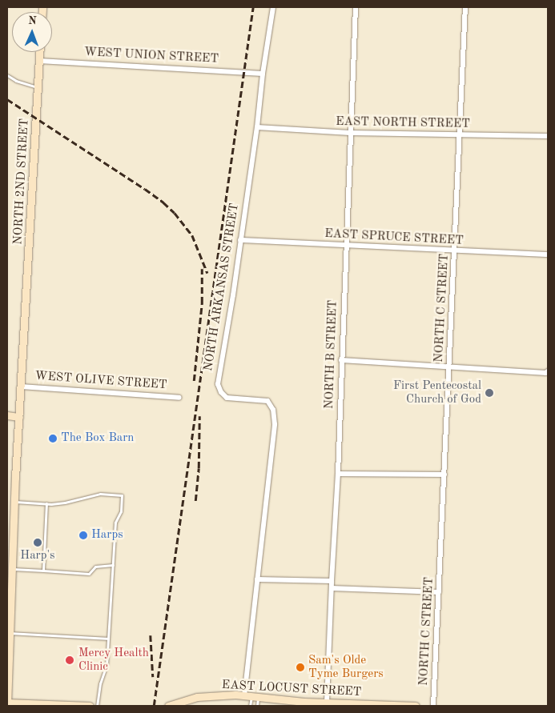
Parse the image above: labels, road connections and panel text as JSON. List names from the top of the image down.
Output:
{
  "streets": {
    "main road": ["NORTH 2ND STREET", "EAST LOCUST STREET"],
    "street": [
      "WEST UNION STREET",
      "EAST NORTH STREET",
      "EAST SPRUCE STREET",
      "NORTH ARKANSAS STREET",
      "NORTH C STREET",
      "NORTH B STREET",
      "WEST OLIVE STREET"
    ]
  },
  "crossings": [
    ["WEST UNION STREET", "NORTH 2ND STREET"],
    ["WEST UNION STREET", "NORTH ARKANSAS STREET"],
    ["EAST NORTH STREET", "NORTH ARKANSAS STREET"],
    ["EAST NORTH STREET", "NORTH C STREET"],
    ["EAST NORTH STREET", "NORTH B STREET"],
    ["NORTH 2ND STREET", "WEST OLIVE STREET"],
    ["EAST SPRUCE STREET", "NORTH ARKANSAS STREET"],
    ["EAST SPRUCE STREET", "NORTH C STREET"],
    ["EAST SPRUCE STREET", "NORTH B STREET"],
    ["NORTH ARKANSAS STREET", "EAST LOCUST STREET"],
    ["NORTH B STREET", "EAST LOCUST STREET"]
  ],
  "places": [
    "First Pentecostal Church of God",
    "The Box Barn",
    "Harps",
    "Harp's",
    "Mercy Health Clinic",
    "Sam's Olde Tyme Burgers"
  ],
  "north": "top"
}
